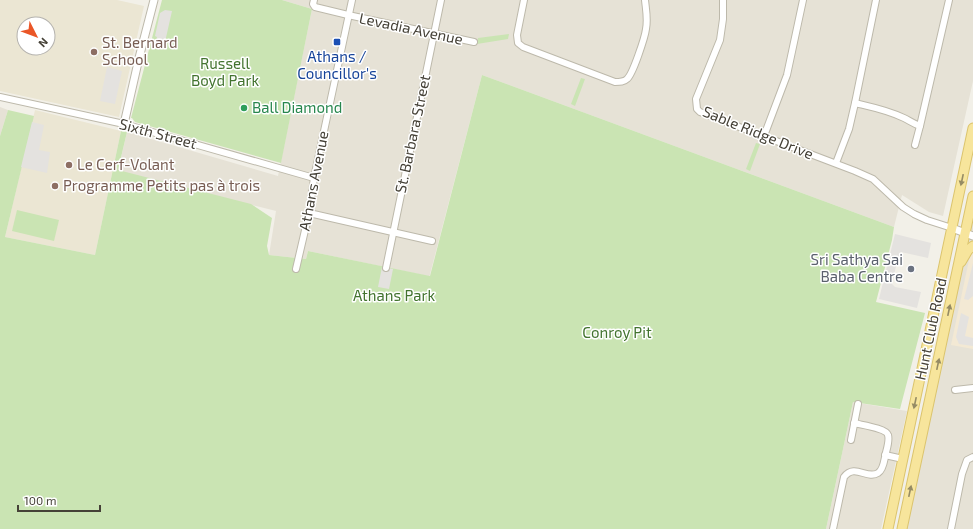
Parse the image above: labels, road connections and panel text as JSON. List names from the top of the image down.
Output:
{
  "streets": {
    "main road": ["Hunt Club Road"],
    "street": [
      "Levadia Avenue",
      "Sable Ridge Drive",
      "Sixth Street",
      "St. Barbara Street",
      "Athans Avenue"
    ]
  },
  "crossings": [
    ["Levadia Avenue", "St. Barbara Street"],
    ["Levadia Avenue", "Athans Avenue"],
    ["Sable Ridge Drive", "Hunt Club Road"],
    ["Sixth Street", "Athans Avenue"]
  ],
  "parks": ["Russell Boyd Park", "Athans Park", "Conroy Pit"],
  "places": {
    "transit": ["Athans / Councillor's"],
    "other": [
      "St. Bernard School",
      "Ball Diamond",
      "Le Cerf-Volant",
      "Programme Petits pas à trois",
      "Sri Sathya Sai Baba Centre"
    ]
  },
  "scale_bar": "100 m",
  "north": "bottom right"
}
